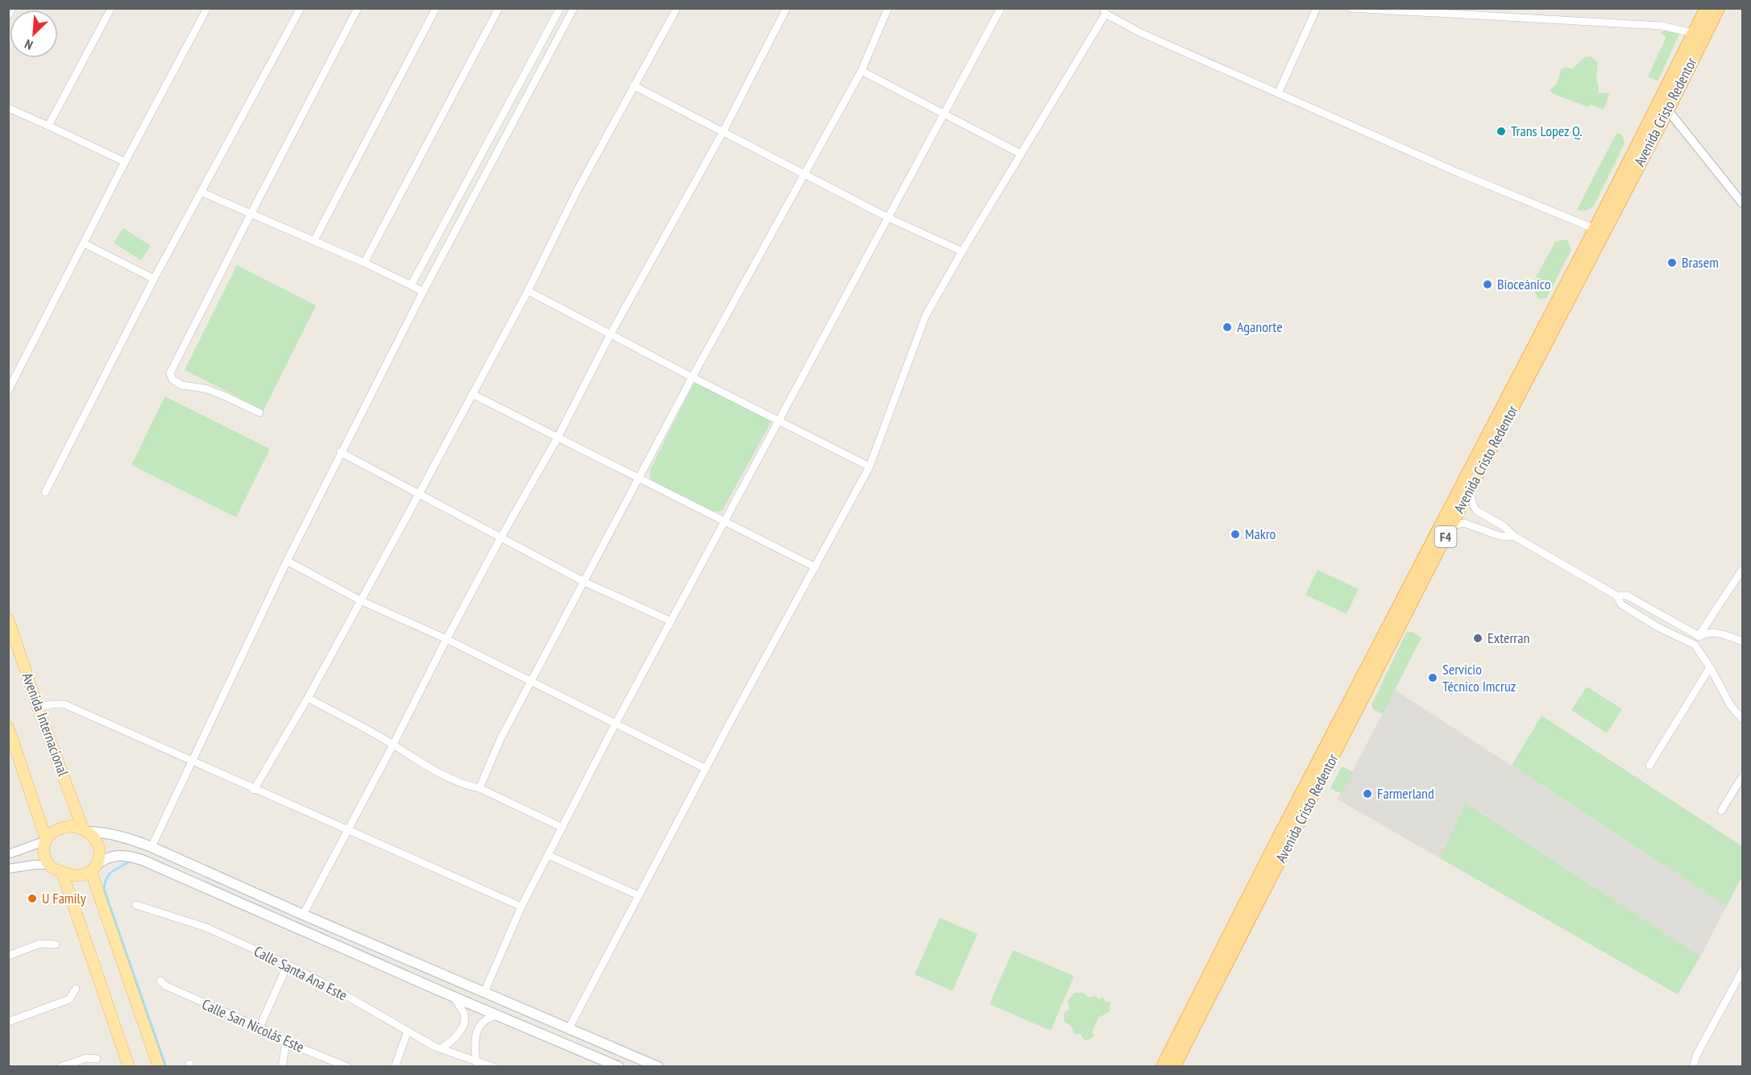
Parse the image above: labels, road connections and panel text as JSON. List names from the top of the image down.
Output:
{
  "streets": {
    "highway": ["Avenida Cristo Redentor", "F4"],
    "main road": ["Avenida Internacional"],
    "street": ["Calle Santa Ana Este", "Calle San Nicolás Este"]
  },
  "places": [
    "Trans Lopez Q.",
    "Brasem",
    "Bioceánico",
    "Aganorte",
    "Makro",
    "Exterran",
    "Servicio Técnico Imcruz",
    "Farmerland",
    "U Family"
  ],
  "north": "bottom left"
}
